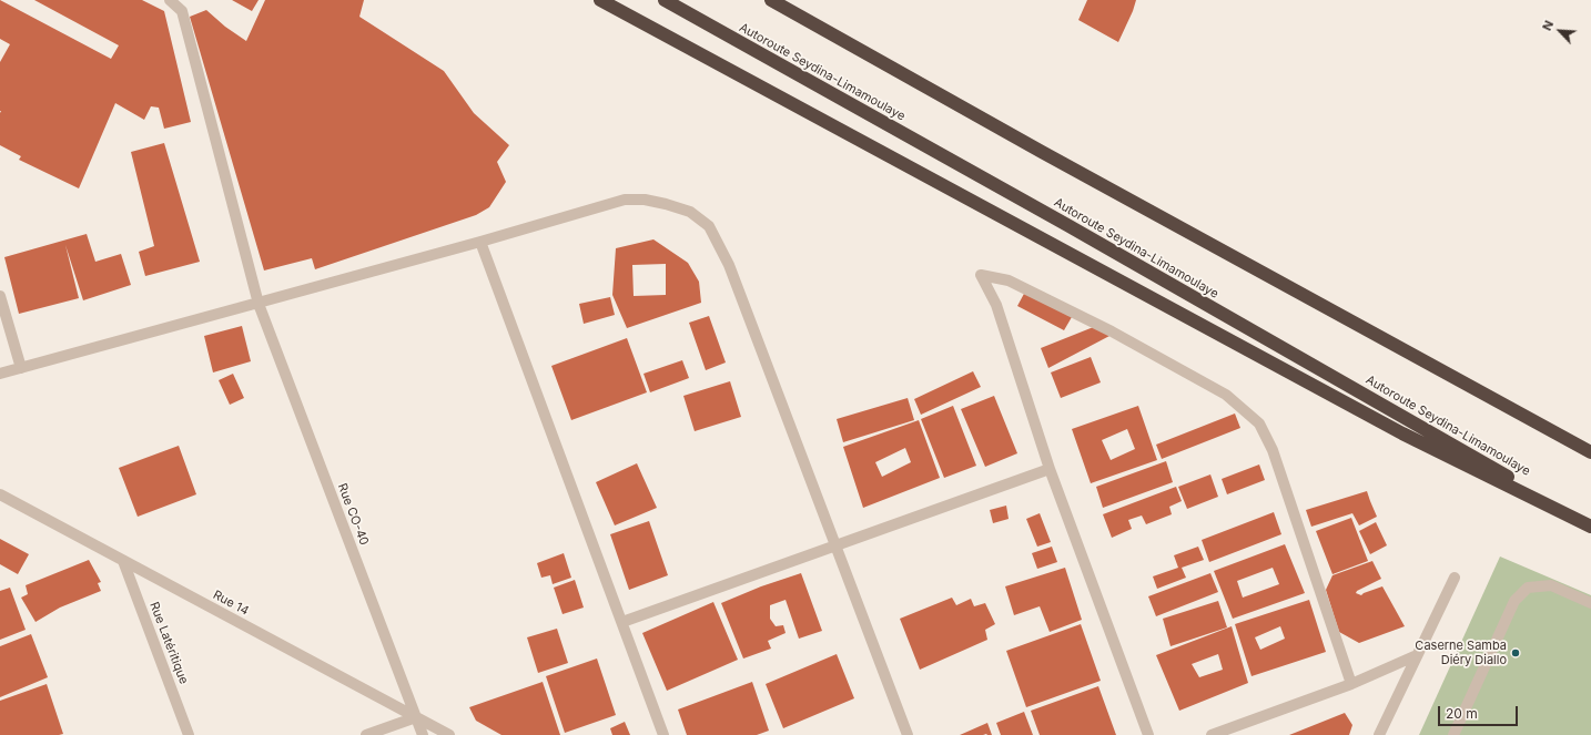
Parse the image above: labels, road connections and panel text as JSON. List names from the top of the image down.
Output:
{
  "streets": {
    "highway": ["Autoroute Seydina-Limamoulaye"],
    "street": ["Rue CO-40", "Rue 14", "Rue Latéritique"]
  },
  "crossings": [
    ["Rue CO-40", "Rue 14"],
    ["Rue 14", "Rue Latéritique"]
  ],
  "places": ["Caserne Samba Diéry Diallo"],
  "scale_bar": "20 m",
  "north": "top left"
}
